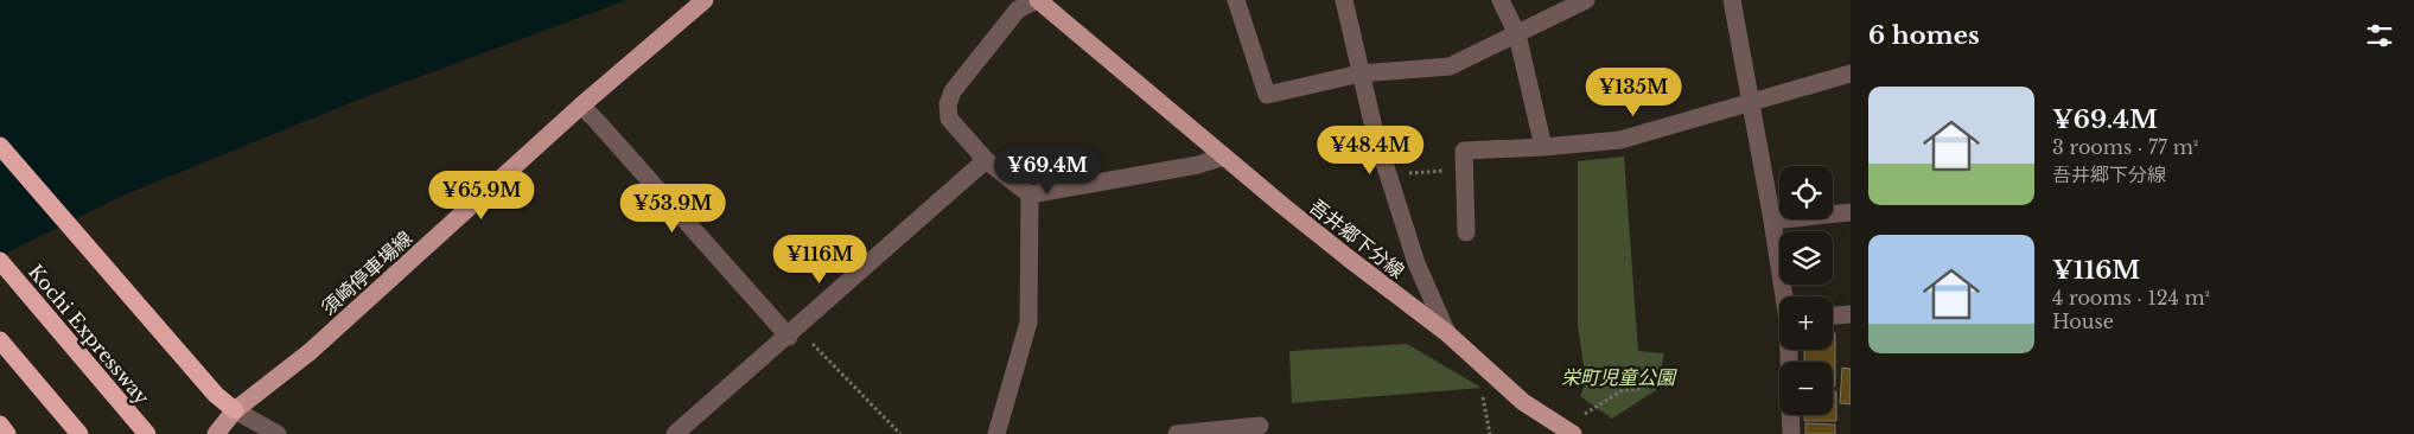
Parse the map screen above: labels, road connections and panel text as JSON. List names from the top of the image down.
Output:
{
  "streets": {
    "highway": ["Kochi Expressway"],
    "main road": ["吾井郷下分線", "須崎停車場線"]
  },
  "parks": ["栄町児童公園"],
  "page": {
    "heading": "6 homes",
    "price": [
      "¥135M",
      "¥48.4M",
      "¥69.4M",
      "¥65.9M",
      "¥53.9M",
      "¥116M"
    ],
    "list": [
      {
        "name": "¥69.4M",
        "note": "3 rooms · 77 m² · 吾井郷下分線"
      },
      {
        "name": "¥116M",
        "note": "4 rooms · 124 m² · House"
      }
    ],
    "map_buttons": ["+", "−"]
  }
}
